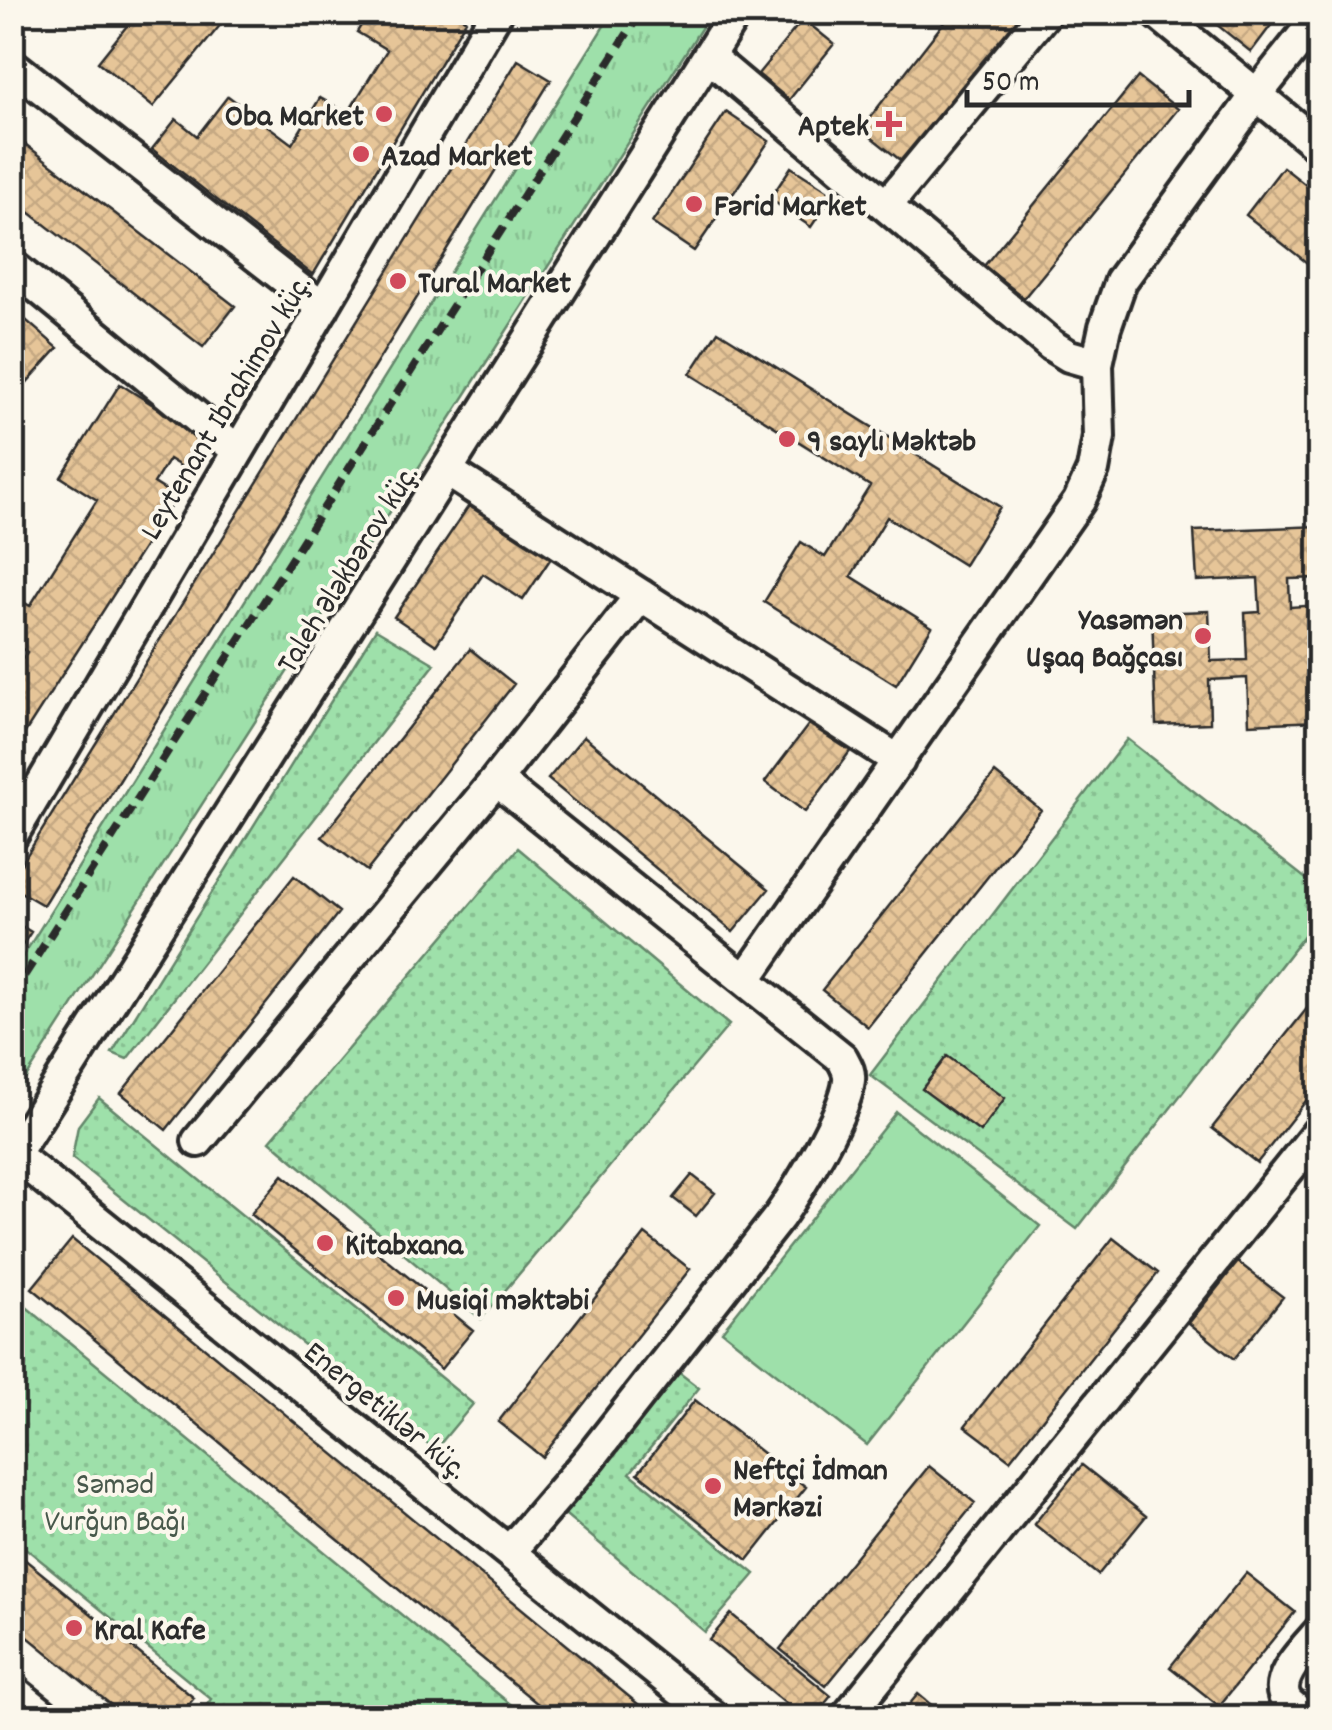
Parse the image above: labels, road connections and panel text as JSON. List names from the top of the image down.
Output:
{
  "streets": {
    "street": ["Leytenant Ibrahimov küç.", "Taleh Ələkbərov küç.", "Energetiklər küç."]
  },
  "crossings": [
    ["Taleh Ələkbərov küç.", "Energetiklər küç."]
  ],
  "parks": ["Səməd Vurğun Bağı"],
  "places": {
    "other": [
      "Oba Market",
      "Azad Market",
      "Fərid Market",
      "Tural Market",
      "9 saylı Məktəb",
      "Yasəmən Uşaq Bağçası",
      "Kitabxana",
      "Musiqi məktəbi",
      "Neftçi İdman Mərkəzi",
      "Kral Kafe"
    ],
    "health": ["Aptek"]
  },
  "scale_bar": "50 m"
}
